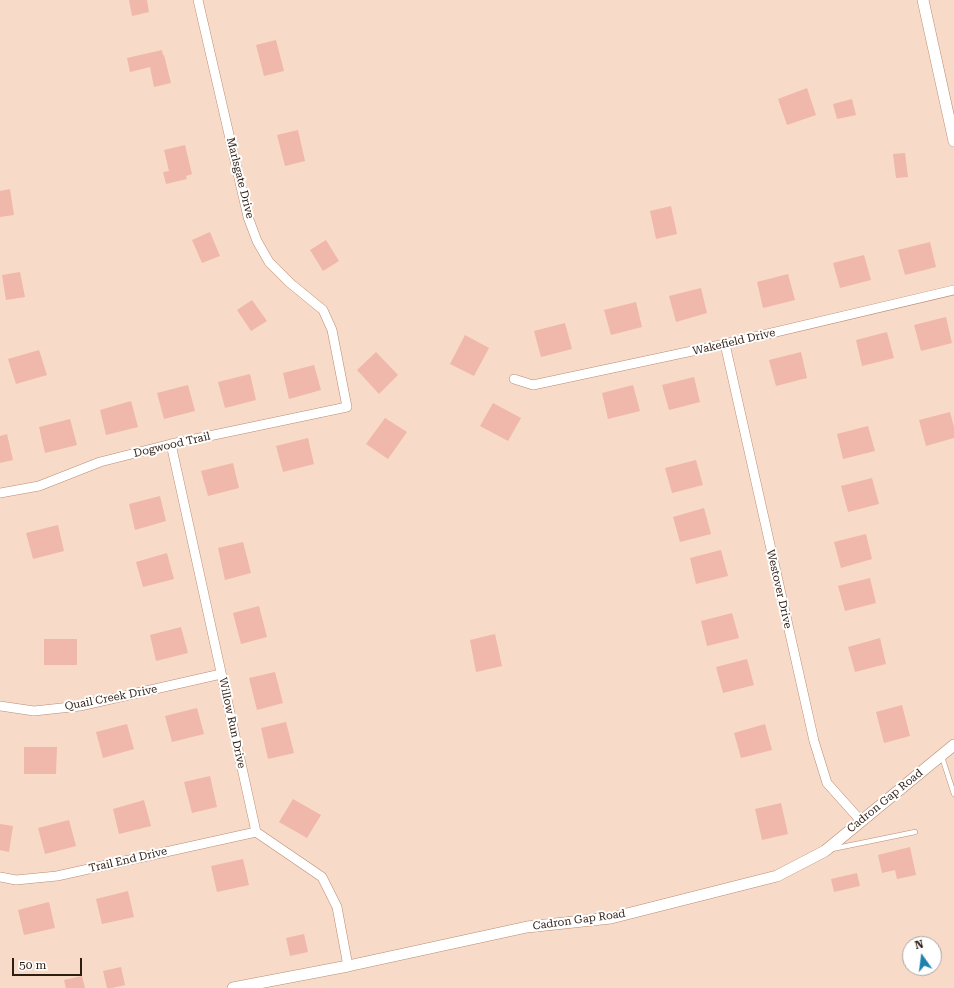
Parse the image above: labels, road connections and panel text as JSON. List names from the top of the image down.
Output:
{
  "streets": {
    "street": [
      "Marlsgate Drive",
      "Wakefield Drive",
      "Dogwood Trail",
      "Westover Drive",
      "Quail Creek Drive",
      "Willow Run Drive",
      "Cadron Gap Road",
      "Trail End Drive"
    ]
  },
  "crossings": [
    ["Marlsgate Drive", "Dogwood Trail"],
    ["Wakefield Drive", "Westover Drive"],
    ["Dogwood Trail", "Willow Run Drive"],
    ["Westover Drive", "Cadron Gap Road"],
    ["Quail Creek Drive", "Willow Run Drive"],
    ["Willow Run Drive", "Trail End Drive"]
  ],
  "scale_bar": "50 m",
  "north": "top"
}
